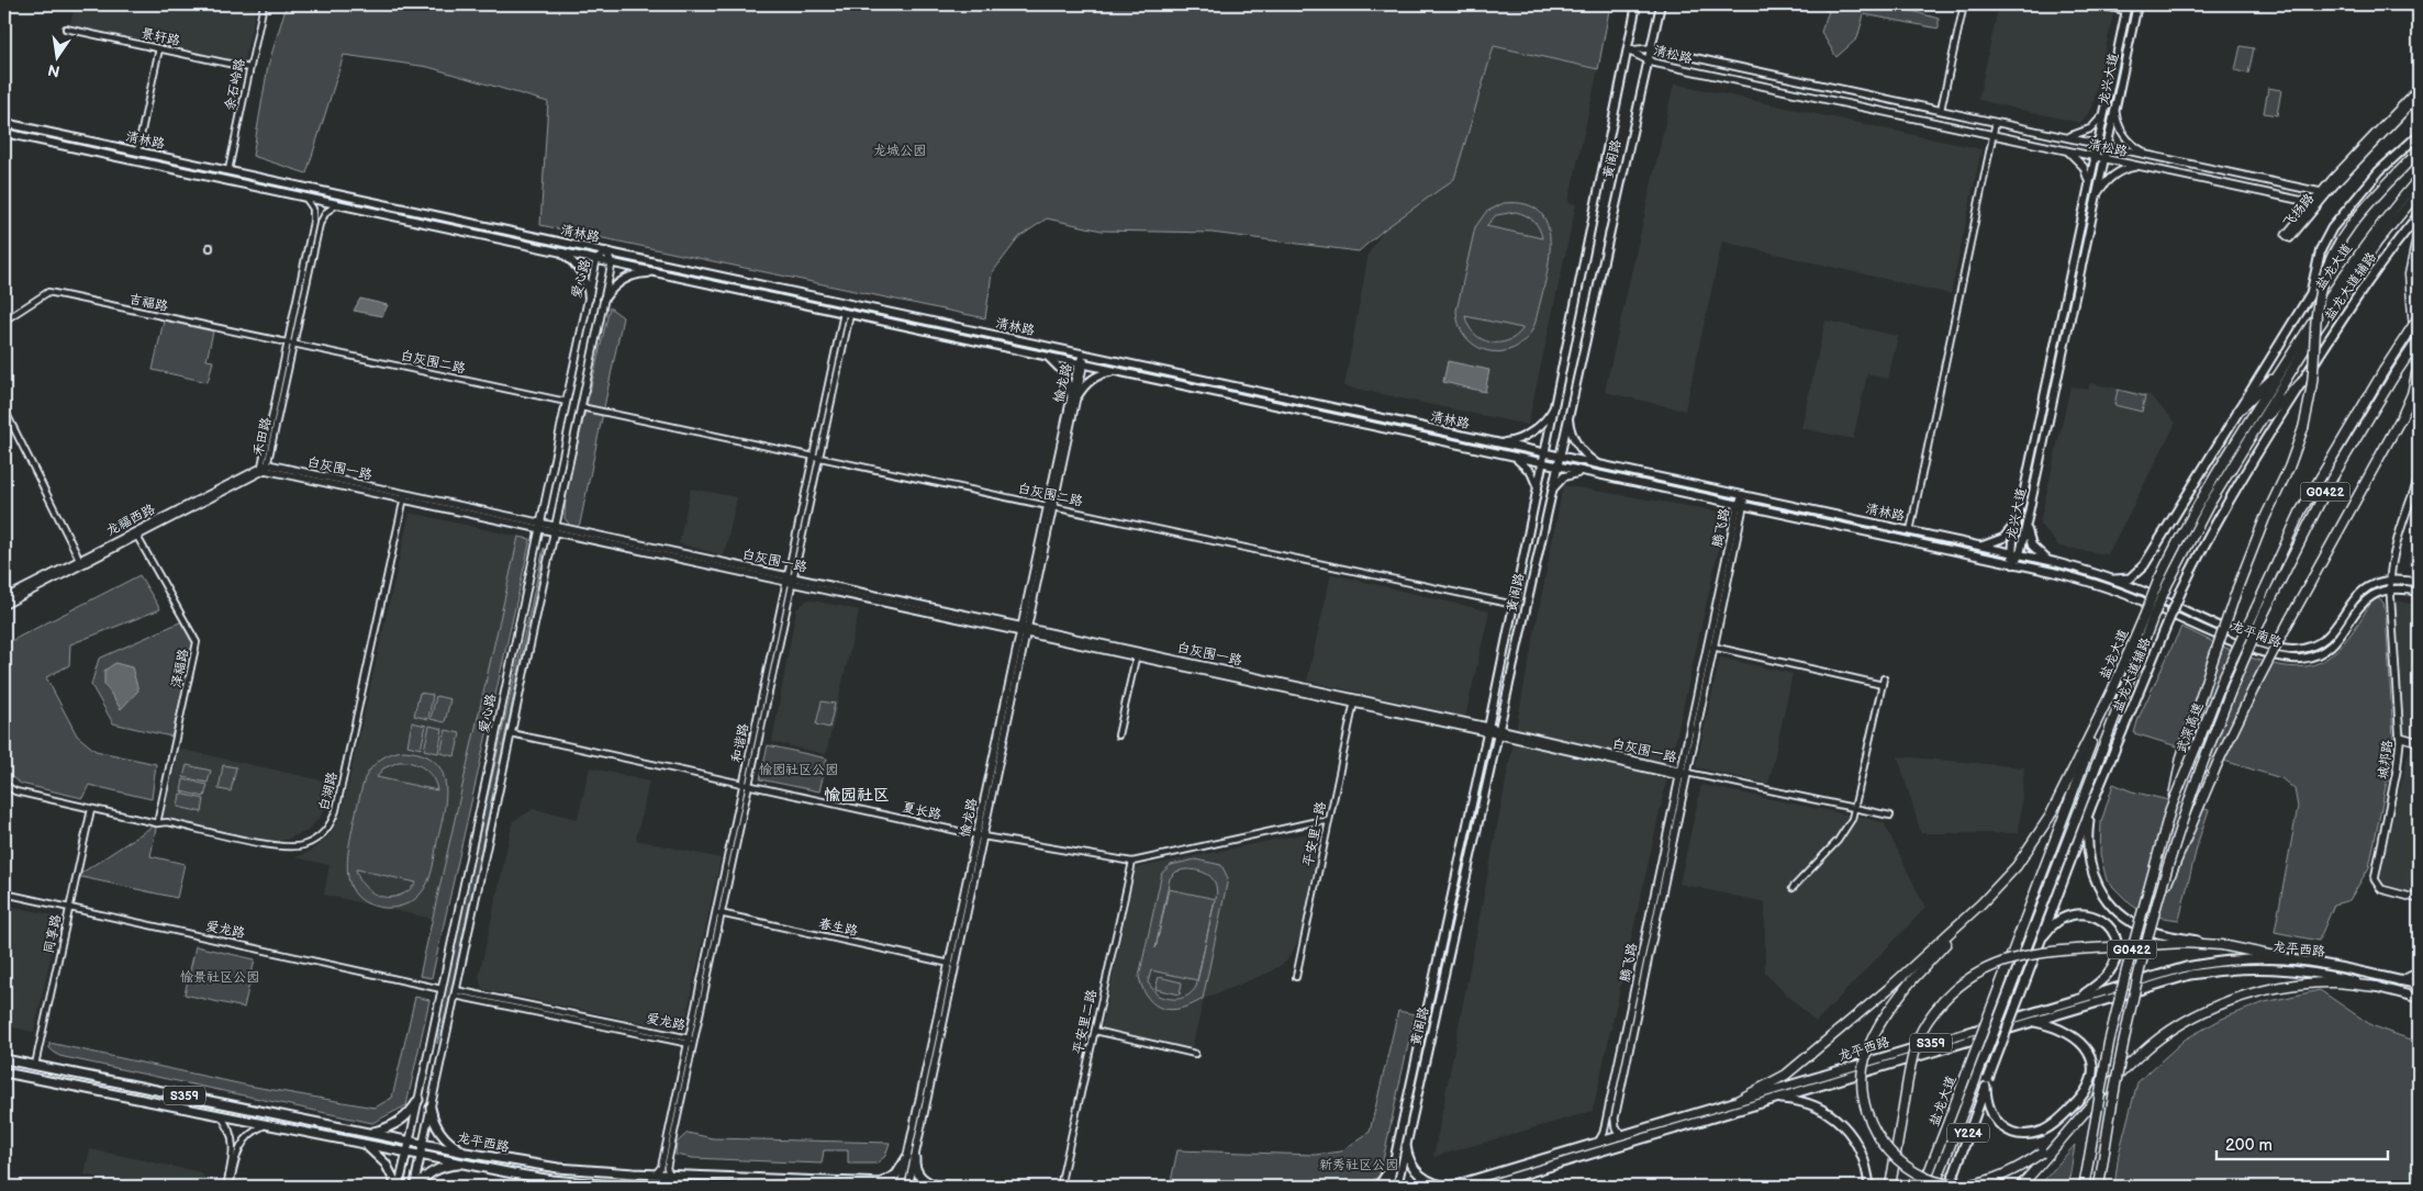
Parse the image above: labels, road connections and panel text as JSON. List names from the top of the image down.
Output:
{
  "streets": {
    "highway": ["盐龙大道", "G0422", "武深高速"],
    "main road": [
      "龙兴大道",
      "清林路",
      "黄阁路",
      "爱心路",
      "盐龙大道辅路",
      "龙平南路",
      "龙平西路",
      "S359",
      "Y224"
    ],
    "street": [
      "景轩路",
      "清松路",
      "余石岭路",
      "飞扬路",
      "吉福路",
      "白灰围二路",
      "愉龙路",
      "禾田路",
      "白灰围一路",
      "龙福西路",
      "腾飞路",
      "泽福路",
      "和谐路",
      "城邦路",
      "白湖路",
      "夏长路",
      "平安里一路",
      "春生路",
      "爱龙路",
      "同享路",
      "平安里二路"
    ]
  },
  "crossings": [
    ["景轩路", "余石岭路"],
    ["清松路", "龙兴大道"],
    ["清松路", "黄阁路"],
    ["清松路", "飞扬路"],
    ["龙兴大道", "清林路"],
    ["余石岭路", "清林路"],
    ["清林路", "黄阁路"],
    ["清林路", "爱心路"],
    ["清林路", "愉龙路"],
    ["清林路", "禾田路"],
    ["清林路", "腾飞路"],
    ["清林路", "龙平南路"],
    ["清林路", "和谐路"],
    ["黄阁路", "白灰围二路"],
    ["黄阁路", "白灰围一路"],
    ["爱心路", "白灰围二路"],
    ["爱心路", "白灰围一路"],
    ["爱心路", "夏长路"],
    ["爱心路", "爱龙路"],
    ["爱心路", "龙平西路"],
    ["盐龙大道辅路", "龙平南路"],
    ["吉福路", "白灰围二路"],
    ["吉福路", "禾田路"],
    ["白灰围二路", "愉龙路"],
    ["白灰围二路", "禾田路"],
    ["白灰围二路", "和谐路"],
    ["愉龙路", "白灰围一路"],
    ["愉龙路", "夏长路"],
    ["愉龙路", "春生路"],
    ["愉龙路", "龙平西路"],
    ["禾田路", "白灰围一路"],
    ["禾田路", "龙福西路"],
    ["白灰围一路", "龙福西路"],
    ["白灰围一路", "腾飞路"],
    ["白灰围一路", "和谐路"],
    ["白灰围一路", "白湖路"],
    ["白灰围一路", "平安里一路"],
    ["龙福西路", "泽福路"],
    ["腾飞路", "龙平西路"],
    ["龙平南路", "城邦路"],
    ["泽福路", "白湖路"],
    ["和谐路", "夏长路"],
    ["和谐路", "春生路"],
    ["和谐路", "爱龙路"],
    ["和谐路", "龙平西路"],
    ["白湖路", "同享路"],
    ["夏长路", "平安里一路"],
    ["夏长路", "平安里二路"],
    ["爱龙路", "同享路"],
    ["同享路", "龙平西路"]
  ],
  "districts": ["愉园社区"],
  "parks": [
    "龙城公园",
    "愉园社区公园",
    "愉景社区公园",
    "新秀社区公园"
  ],
  "scale_bar": "200 m",
  "north": "bottom"
}
